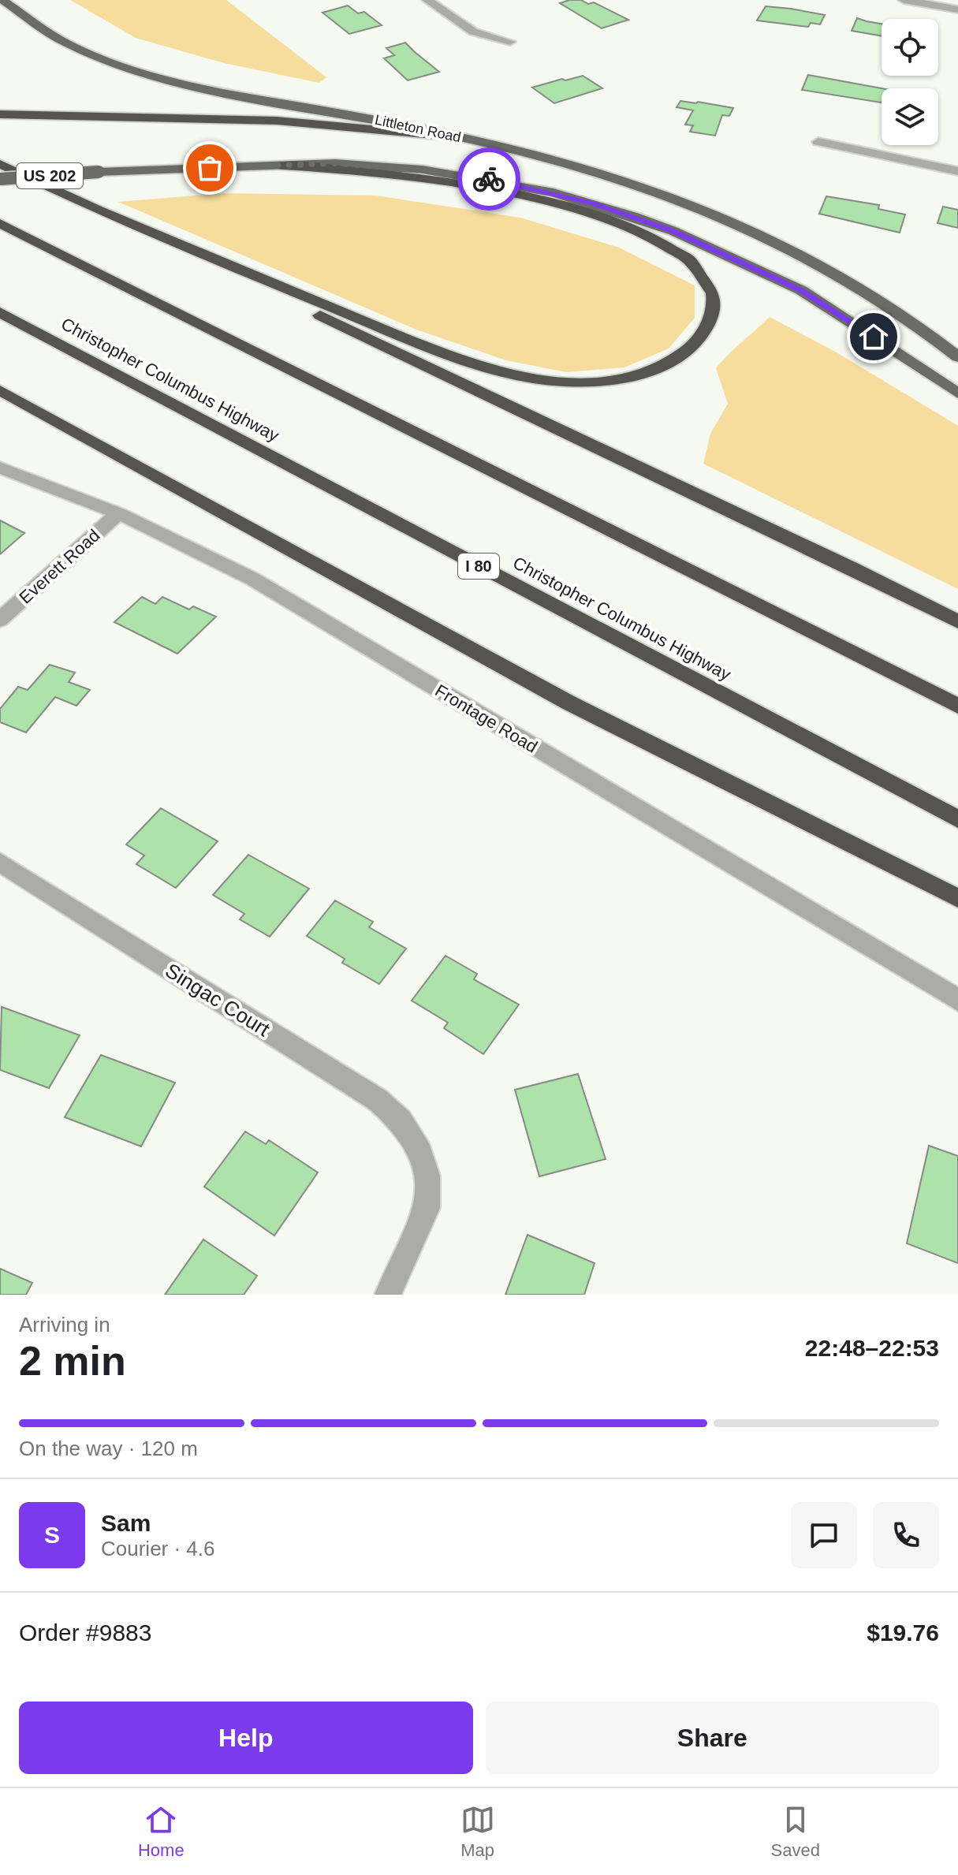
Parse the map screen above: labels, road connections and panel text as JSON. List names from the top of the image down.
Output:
{
  "streets": {
    "highway": ["Christopher Columbus Highway", "I 80"],
    "main road": ["Littleton Road", "US 202"],
    "street": ["Everett Road", "Frontage Road", "Singac Court"]
  },
  "crossings": [
    ["Everett Road", "Frontage Road"]
  ],
  "page": {
    "heading": ["2 min", "Arriving in", "22:48–22:53"],
    "panel": [
      "Sam",
      "Courier · 4.6",
      "Order #9883",
      "$19.76"
    ],
    "bar": "On the way · 120 m",
    "round": "S",
    "buttons": ["Help", "Share"],
    "tabs": ["Home", "Map", "Saved"]
  }
}
